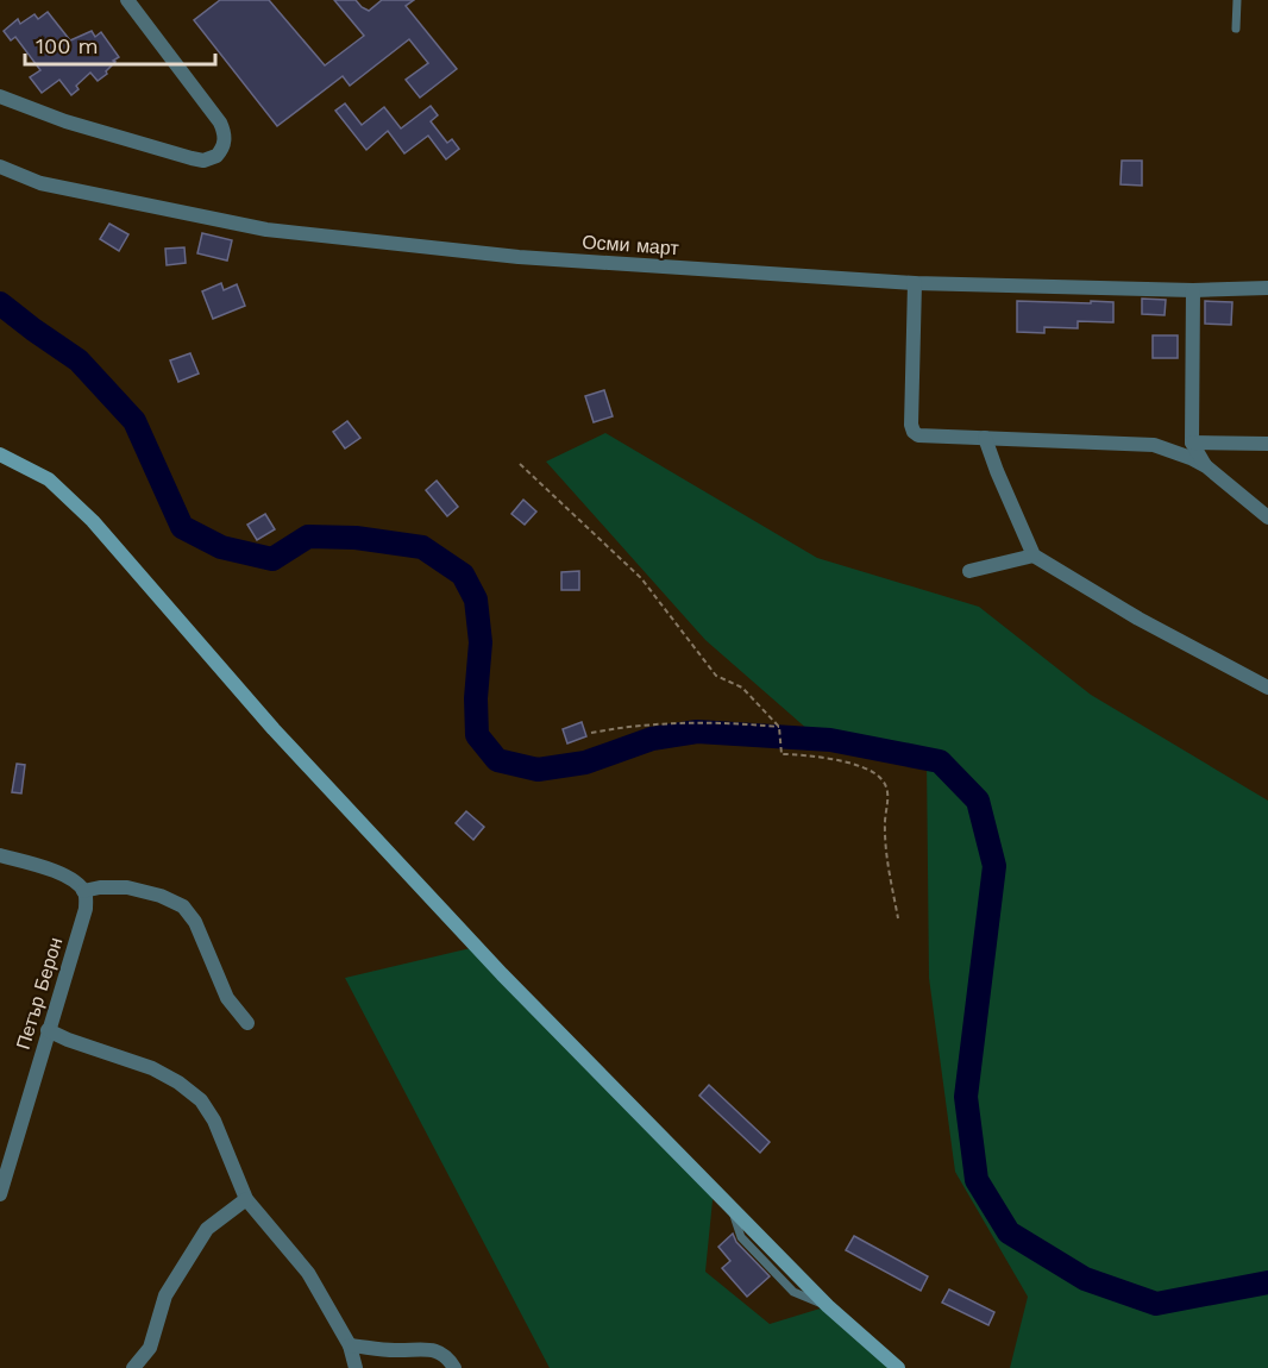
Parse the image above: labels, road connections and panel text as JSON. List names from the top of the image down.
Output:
{
  "streets": {
    "street": ["Осми март", "Петър Берон"]
  },
  "scale_bar": "100 m"
}
